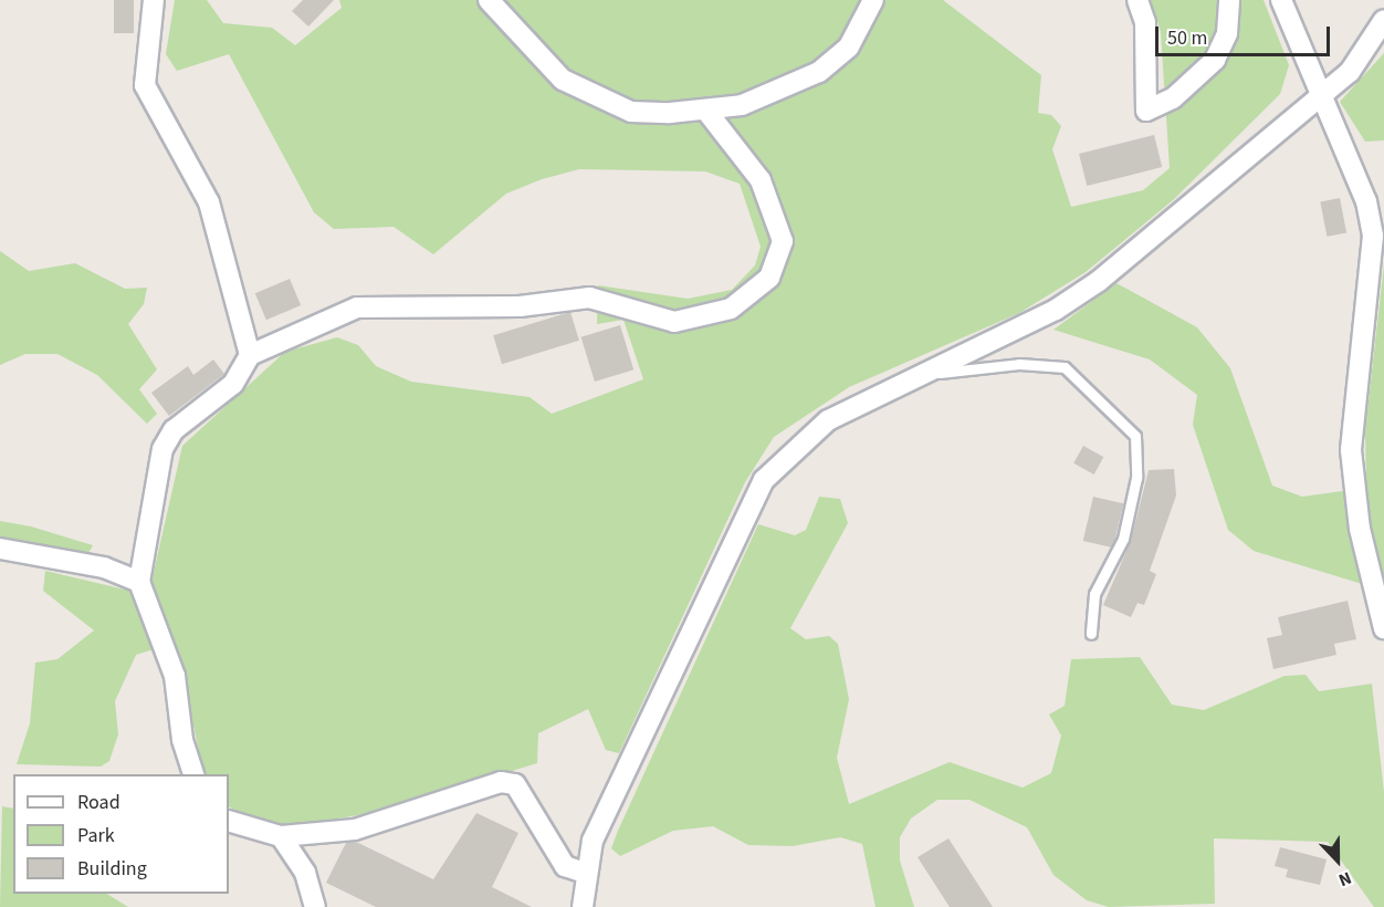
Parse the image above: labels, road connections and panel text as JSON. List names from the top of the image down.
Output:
{
  "legend": ["Road", "Park", "Building"],
  "scale_bar": "50 m",
  "north": "bottom"
}
